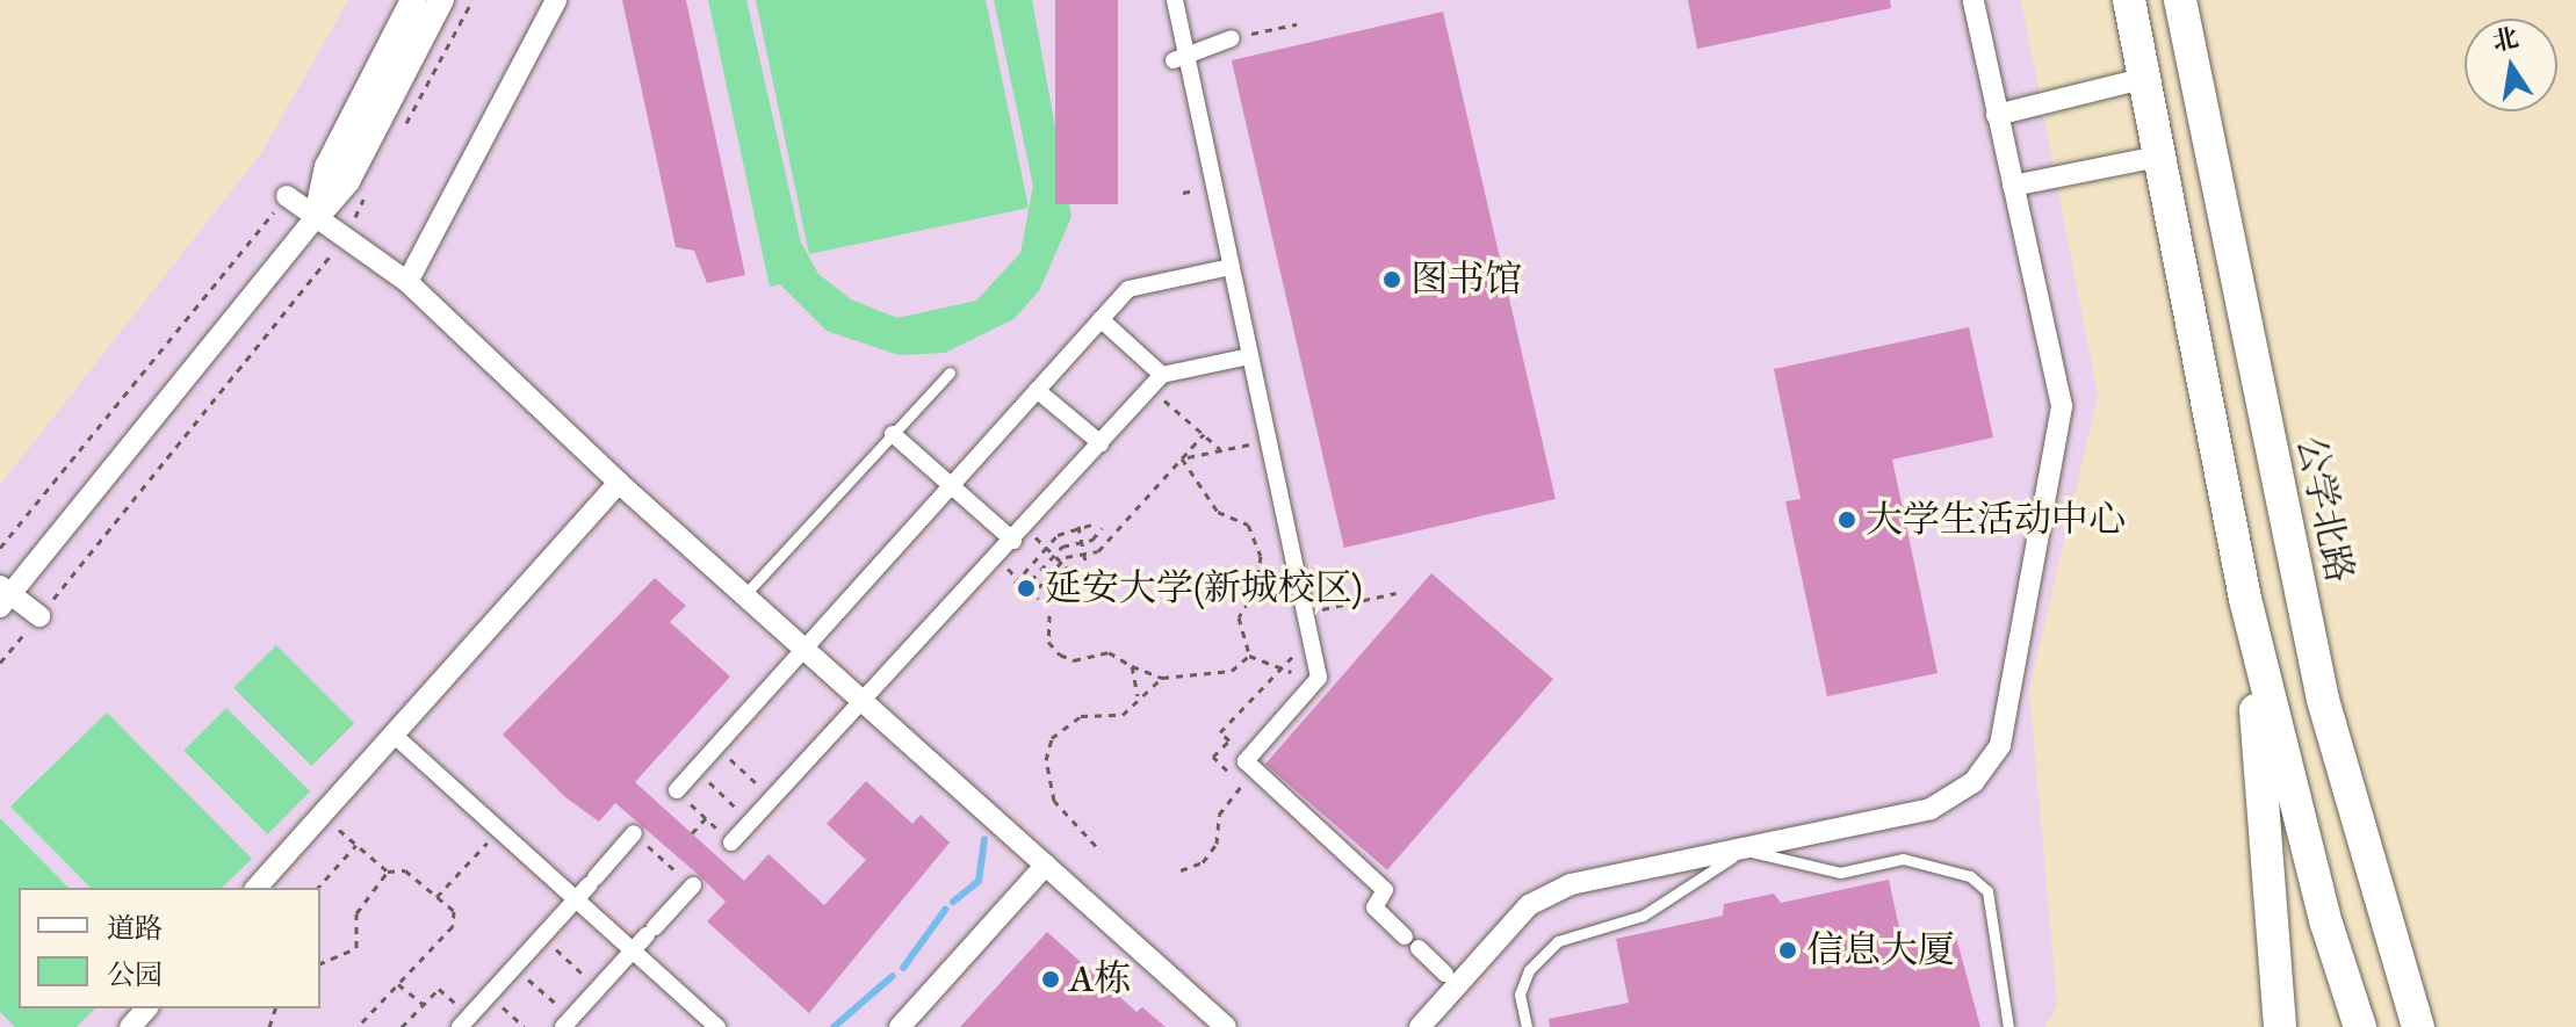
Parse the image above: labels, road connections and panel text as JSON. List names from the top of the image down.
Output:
{
  "streets": {
    "main road": ["公学北路"]
  },
  "places": [
    "图书馆",
    "大学生活动中心",
    "延安大学(新城校区)",
    "信息大厦",
    "A栋"
  ],
  "legend": ["道路", "公园"],
  "north": "top"
}
